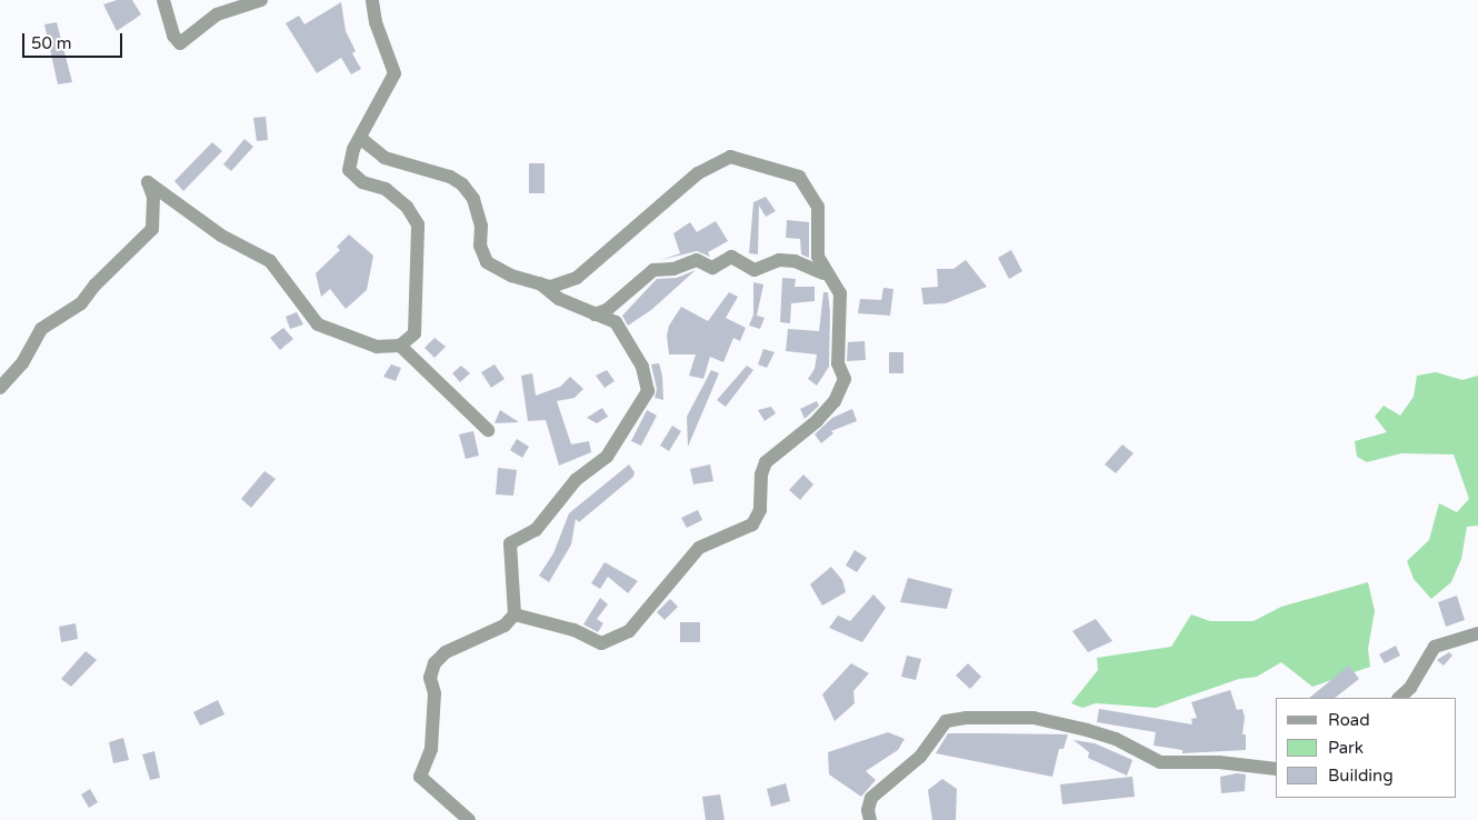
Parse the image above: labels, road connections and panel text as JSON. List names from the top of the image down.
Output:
{
  "legend": ["Road", "Park", "Building"],
  "scale_bar": "50 m"
}
